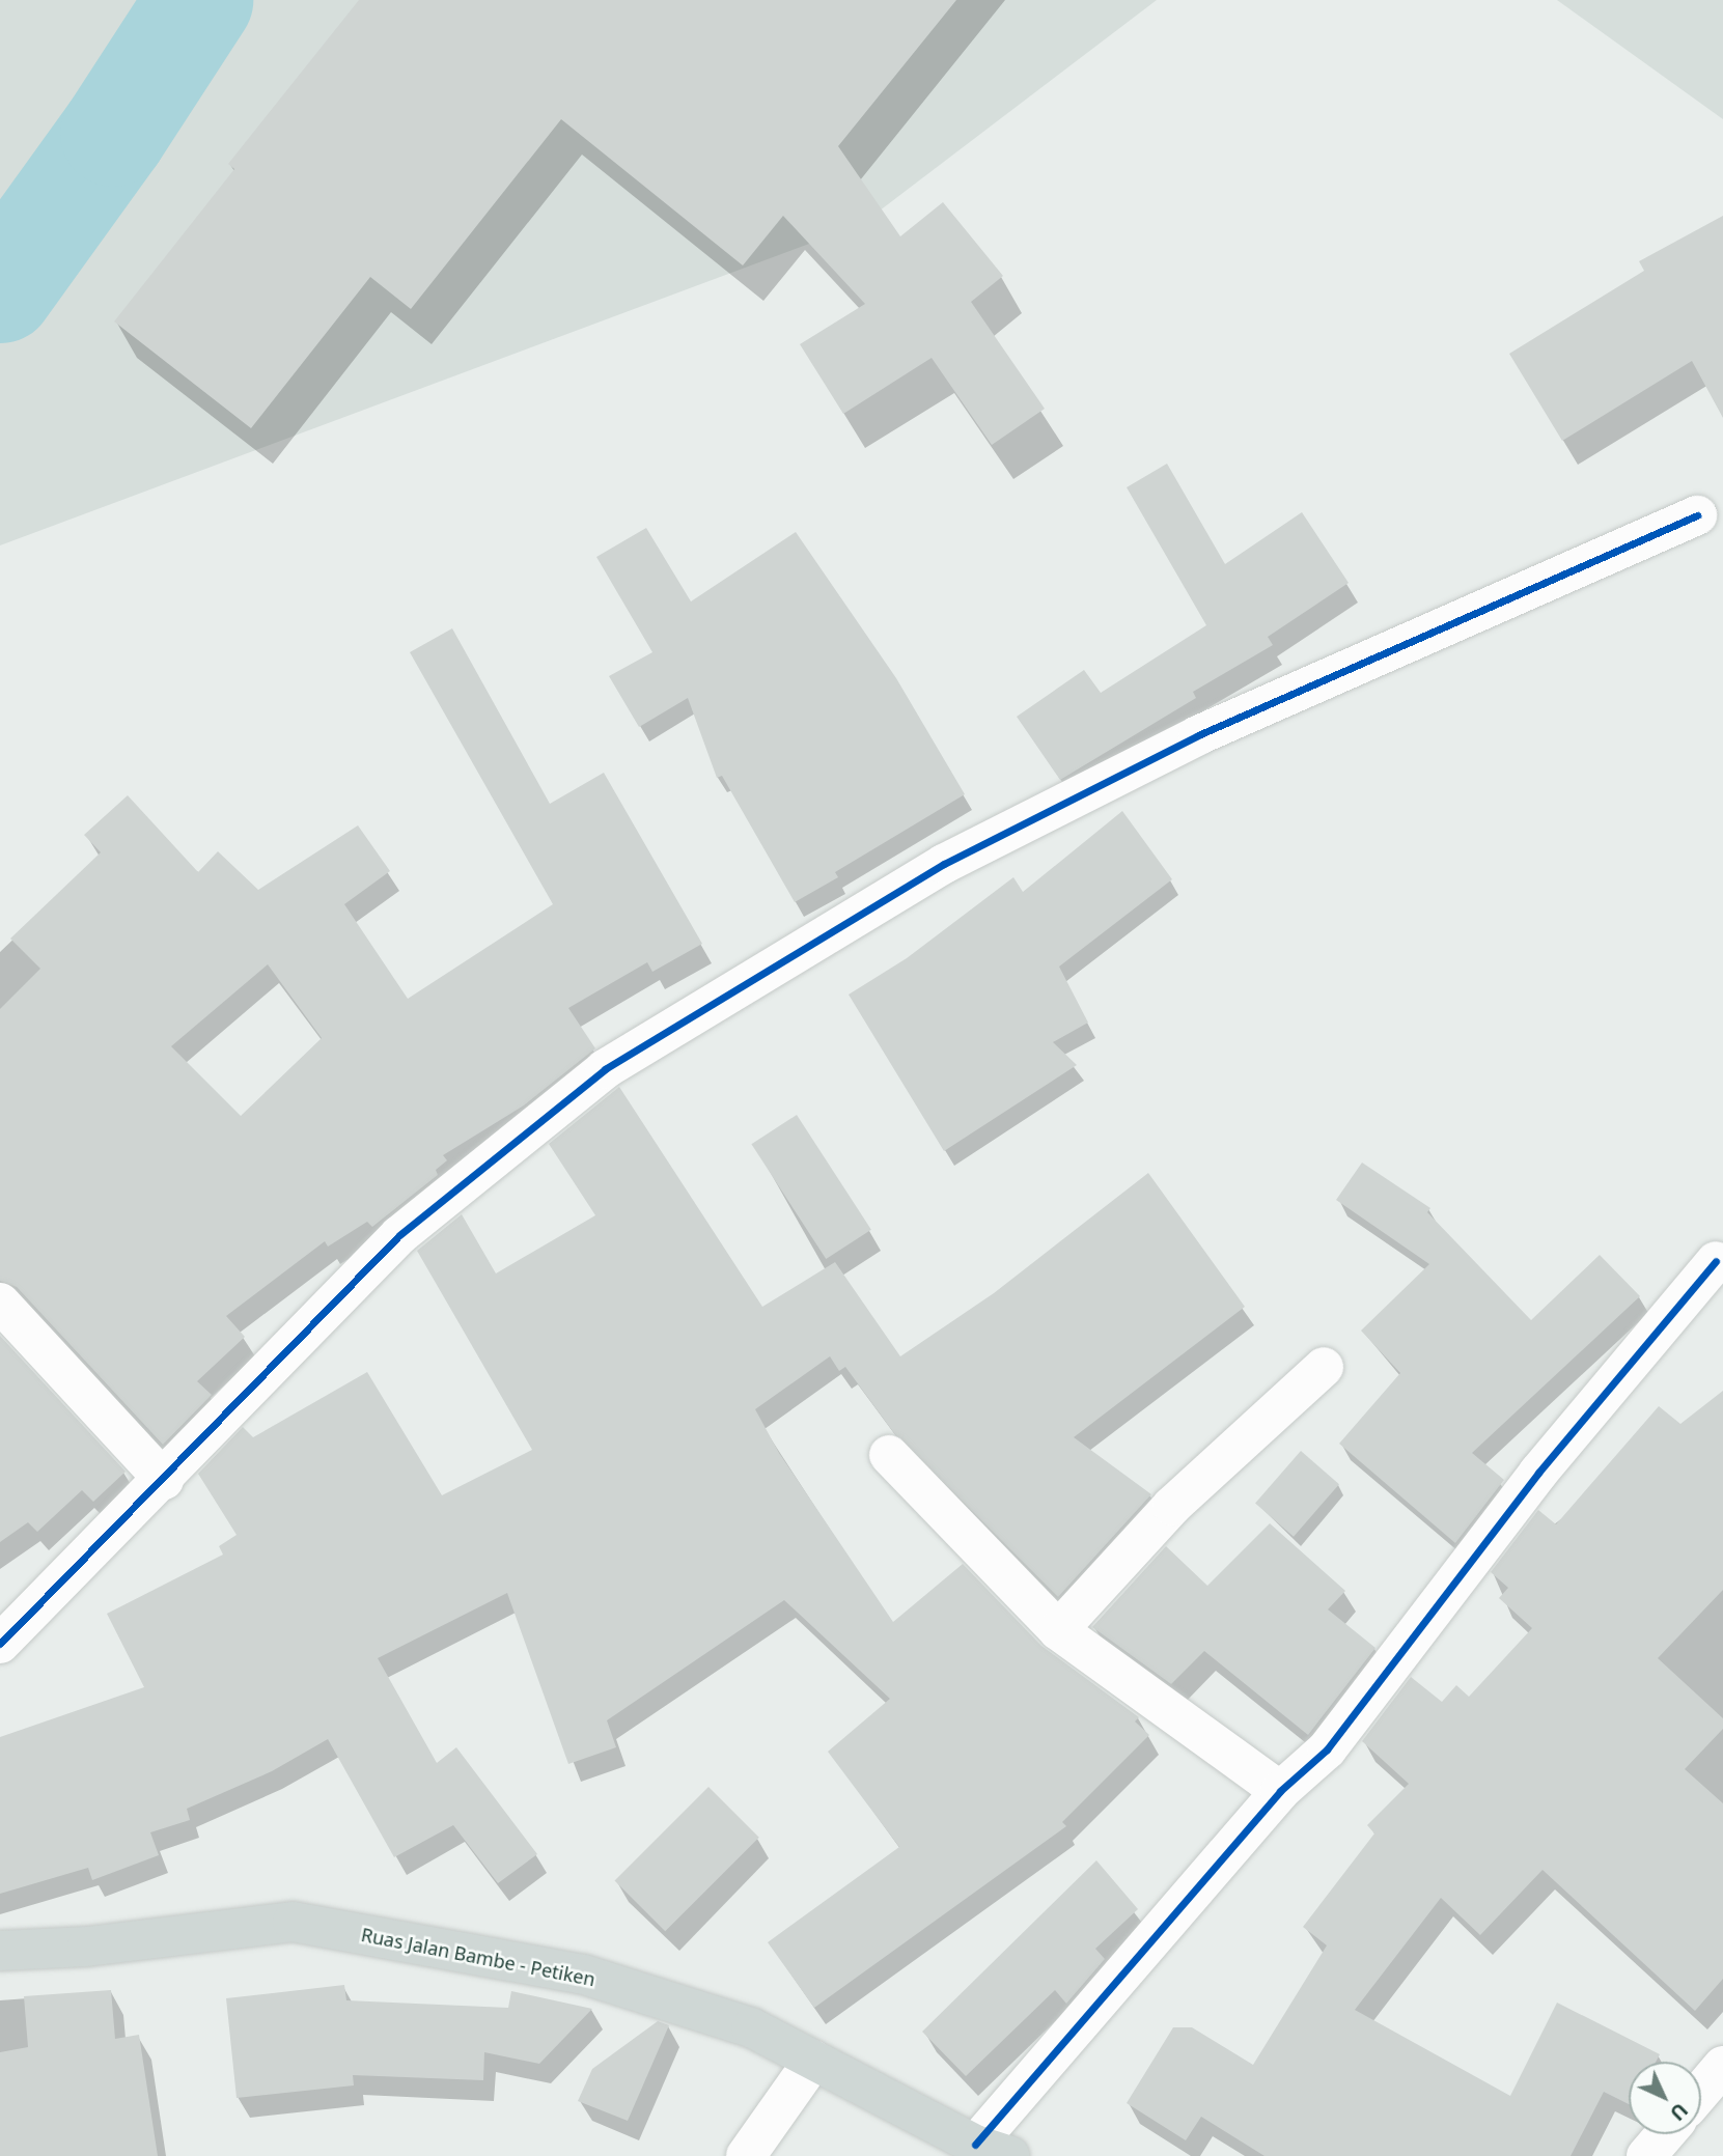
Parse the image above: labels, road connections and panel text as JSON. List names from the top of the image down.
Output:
{
  "streets": {
    "main road": ["Ruas Jalan Bambe - Petiken"]
  },
  "north": "bottom right"
}
